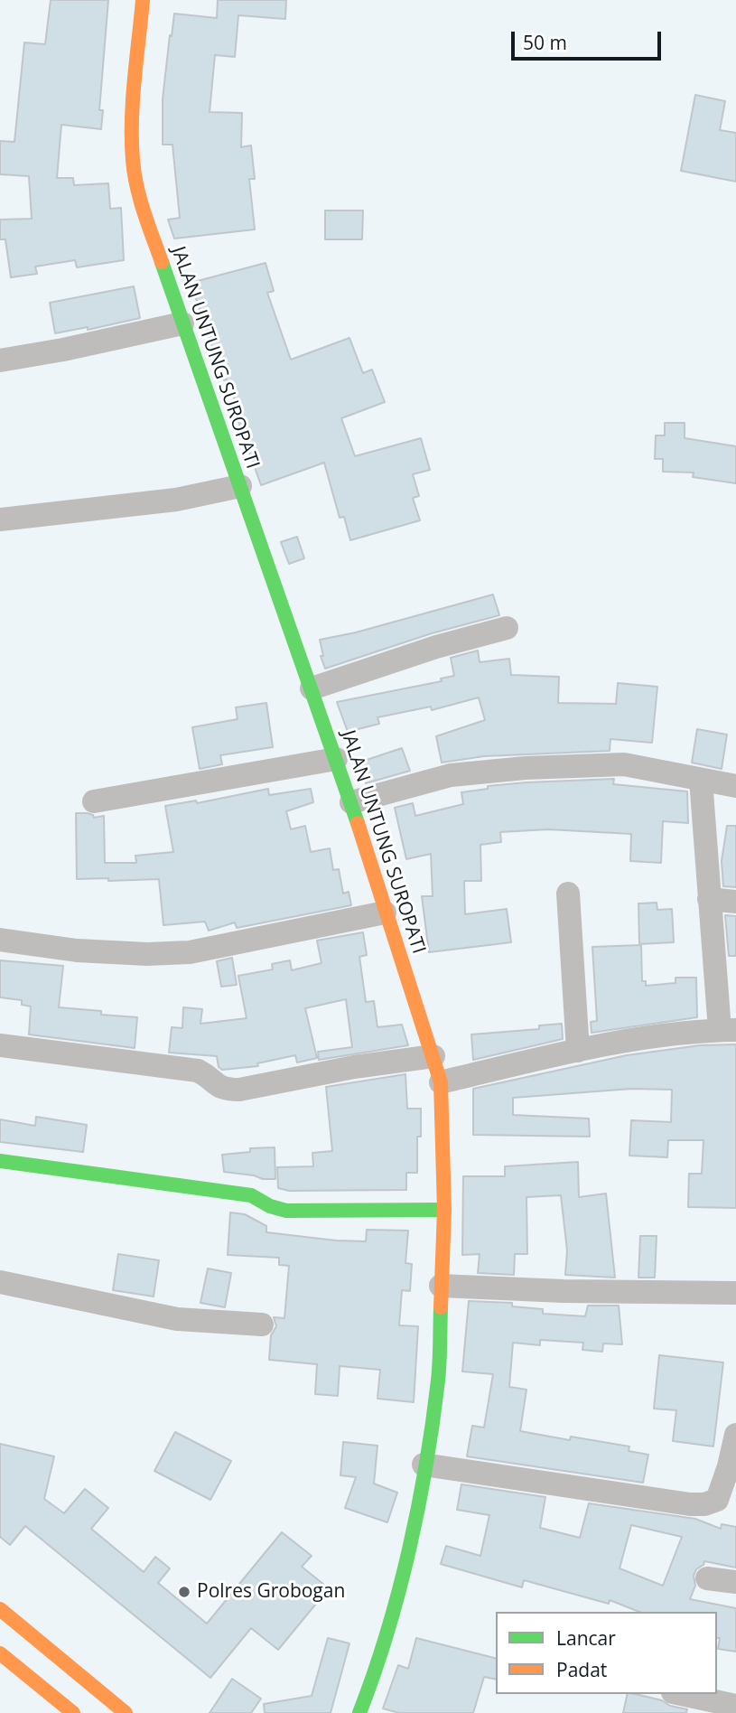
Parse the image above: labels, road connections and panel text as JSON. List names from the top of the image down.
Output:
{
  "streets": {
    "main road": ["JALAN UNTUNG SUROPATI"]
  },
  "places": ["Polres Grobogan"],
  "legend": ["Lancar", "Padat"],
  "scale_bar": "50 m"
}
